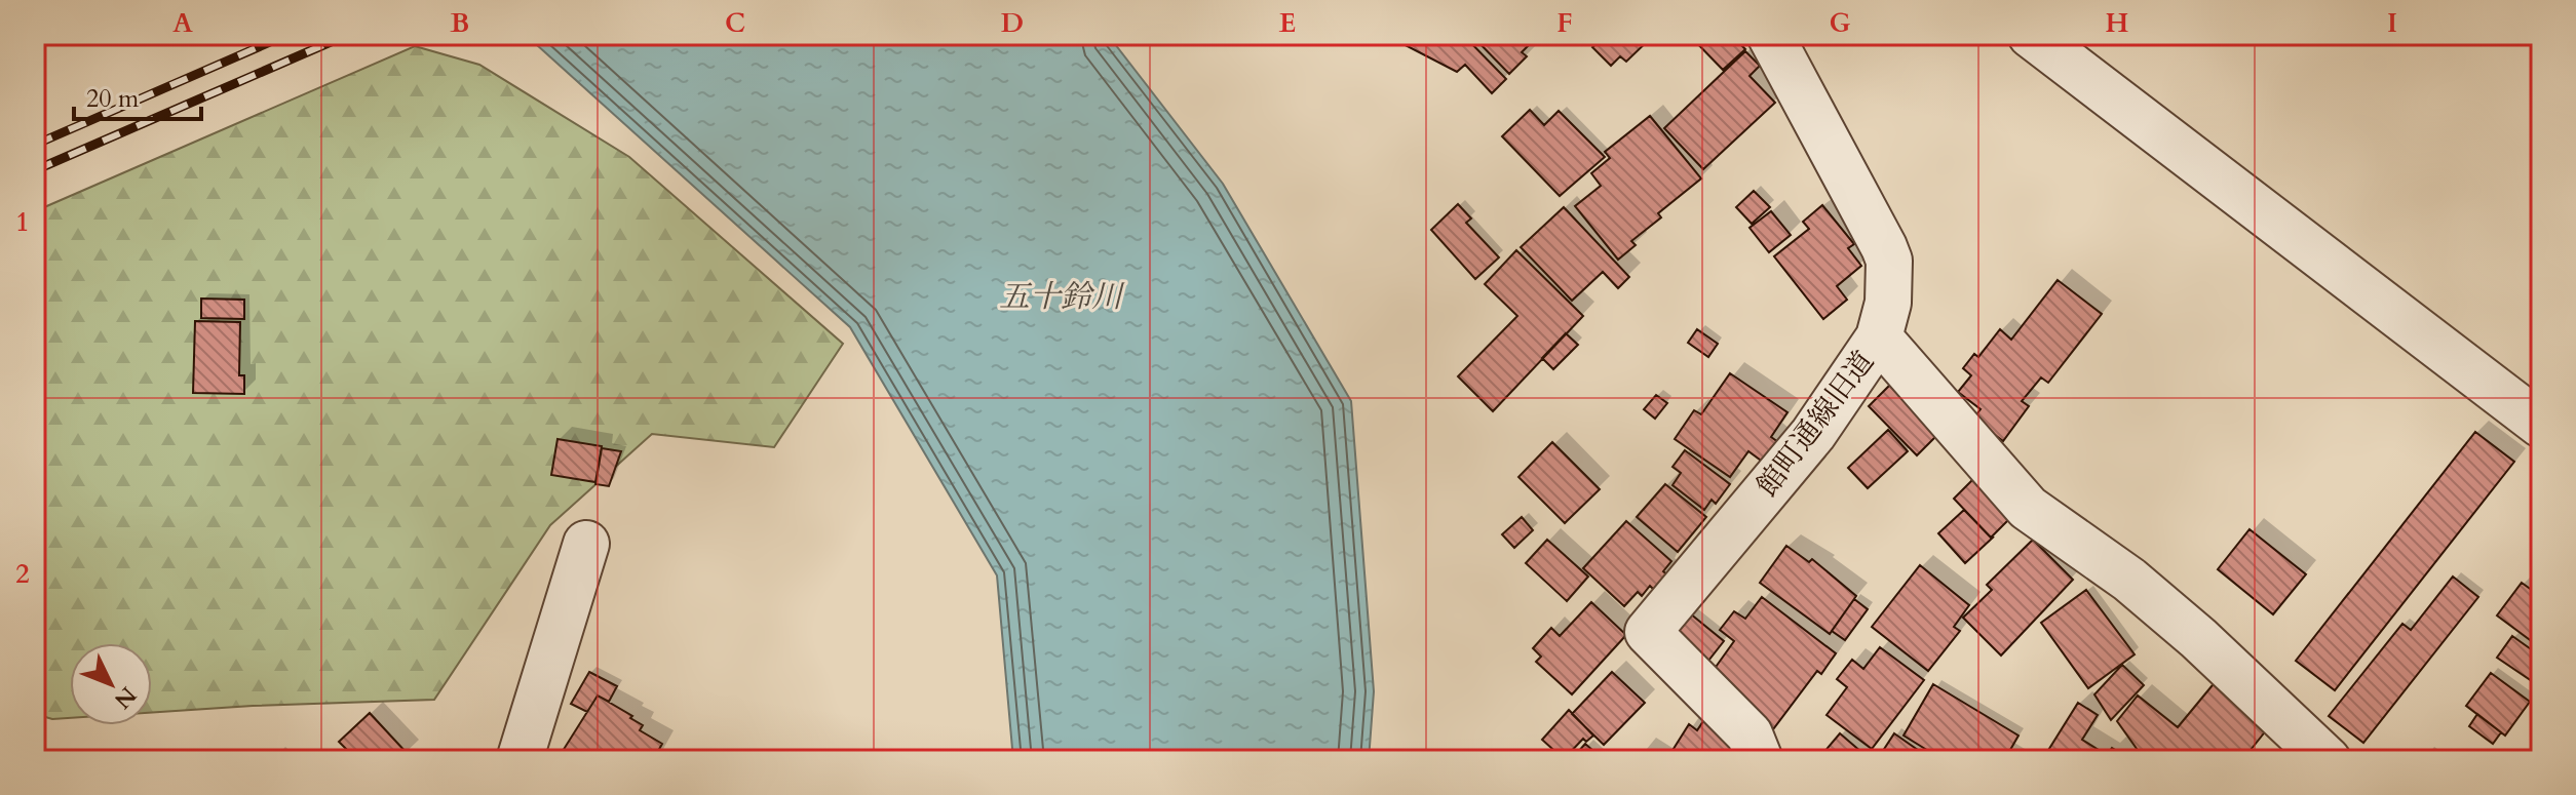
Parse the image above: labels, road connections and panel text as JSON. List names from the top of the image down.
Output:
{
  "streets": {
    "street": ["館町通線旧道"]
  },
  "water": ["五十鈴川"],
  "scale_bar": "20 m",
  "north": "bottom right",
  "grid": {
    "columns": [
      "A",
      "B",
      "C",
      "D",
      "E",
      "F",
      "G",
      "H",
      "I"
    ],
    "rows": ["1", "2"]
  }
}
